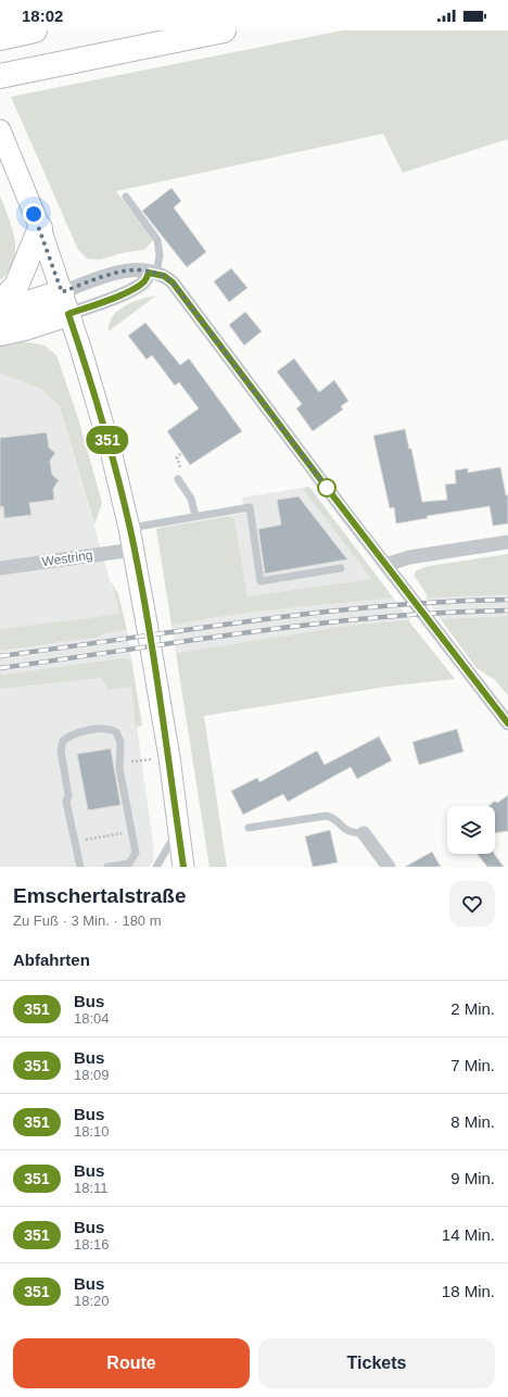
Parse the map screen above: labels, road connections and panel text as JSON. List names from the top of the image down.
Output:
{
  "streets": {
    "street": ["Westring"]
  },
  "lines": ["bus line 351"],
  "page": {
    "status": "18:02",
    "on_map": "351",
    "heading": [
      ["Emschertalstraße", "Zu Fuß · 3 Min. · 180 m"],
      "Abfahrten"
    ],
    "list": [
      {
        "mark": "351",
        "name": "Bus",
        "note": "18:04",
        "value": "2 Min."
      },
      {
        "mark": "351",
        "name": "Bus",
        "note": "18:09",
        "value": "7 Min."
      },
      {
        "mark": "351",
        "name": "Bus",
        "note": "18:10",
        "value": "8 Min."
      },
      {
        "mark": "351",
        "name": "Bus",
        "note": "18:11",
        "value": "9 Min."
      },
      {
        "mark": "351",
        "name": "Bus",
        "note": "18:16",
        "value": "14 Min."
      },
      {
        "mark": "351",
        "name": "Bus",
        "note": "18:20",
        "value": "18 Min."
      }
    ],
    "buttons": ["Route", "Tickets"]
  }
}
